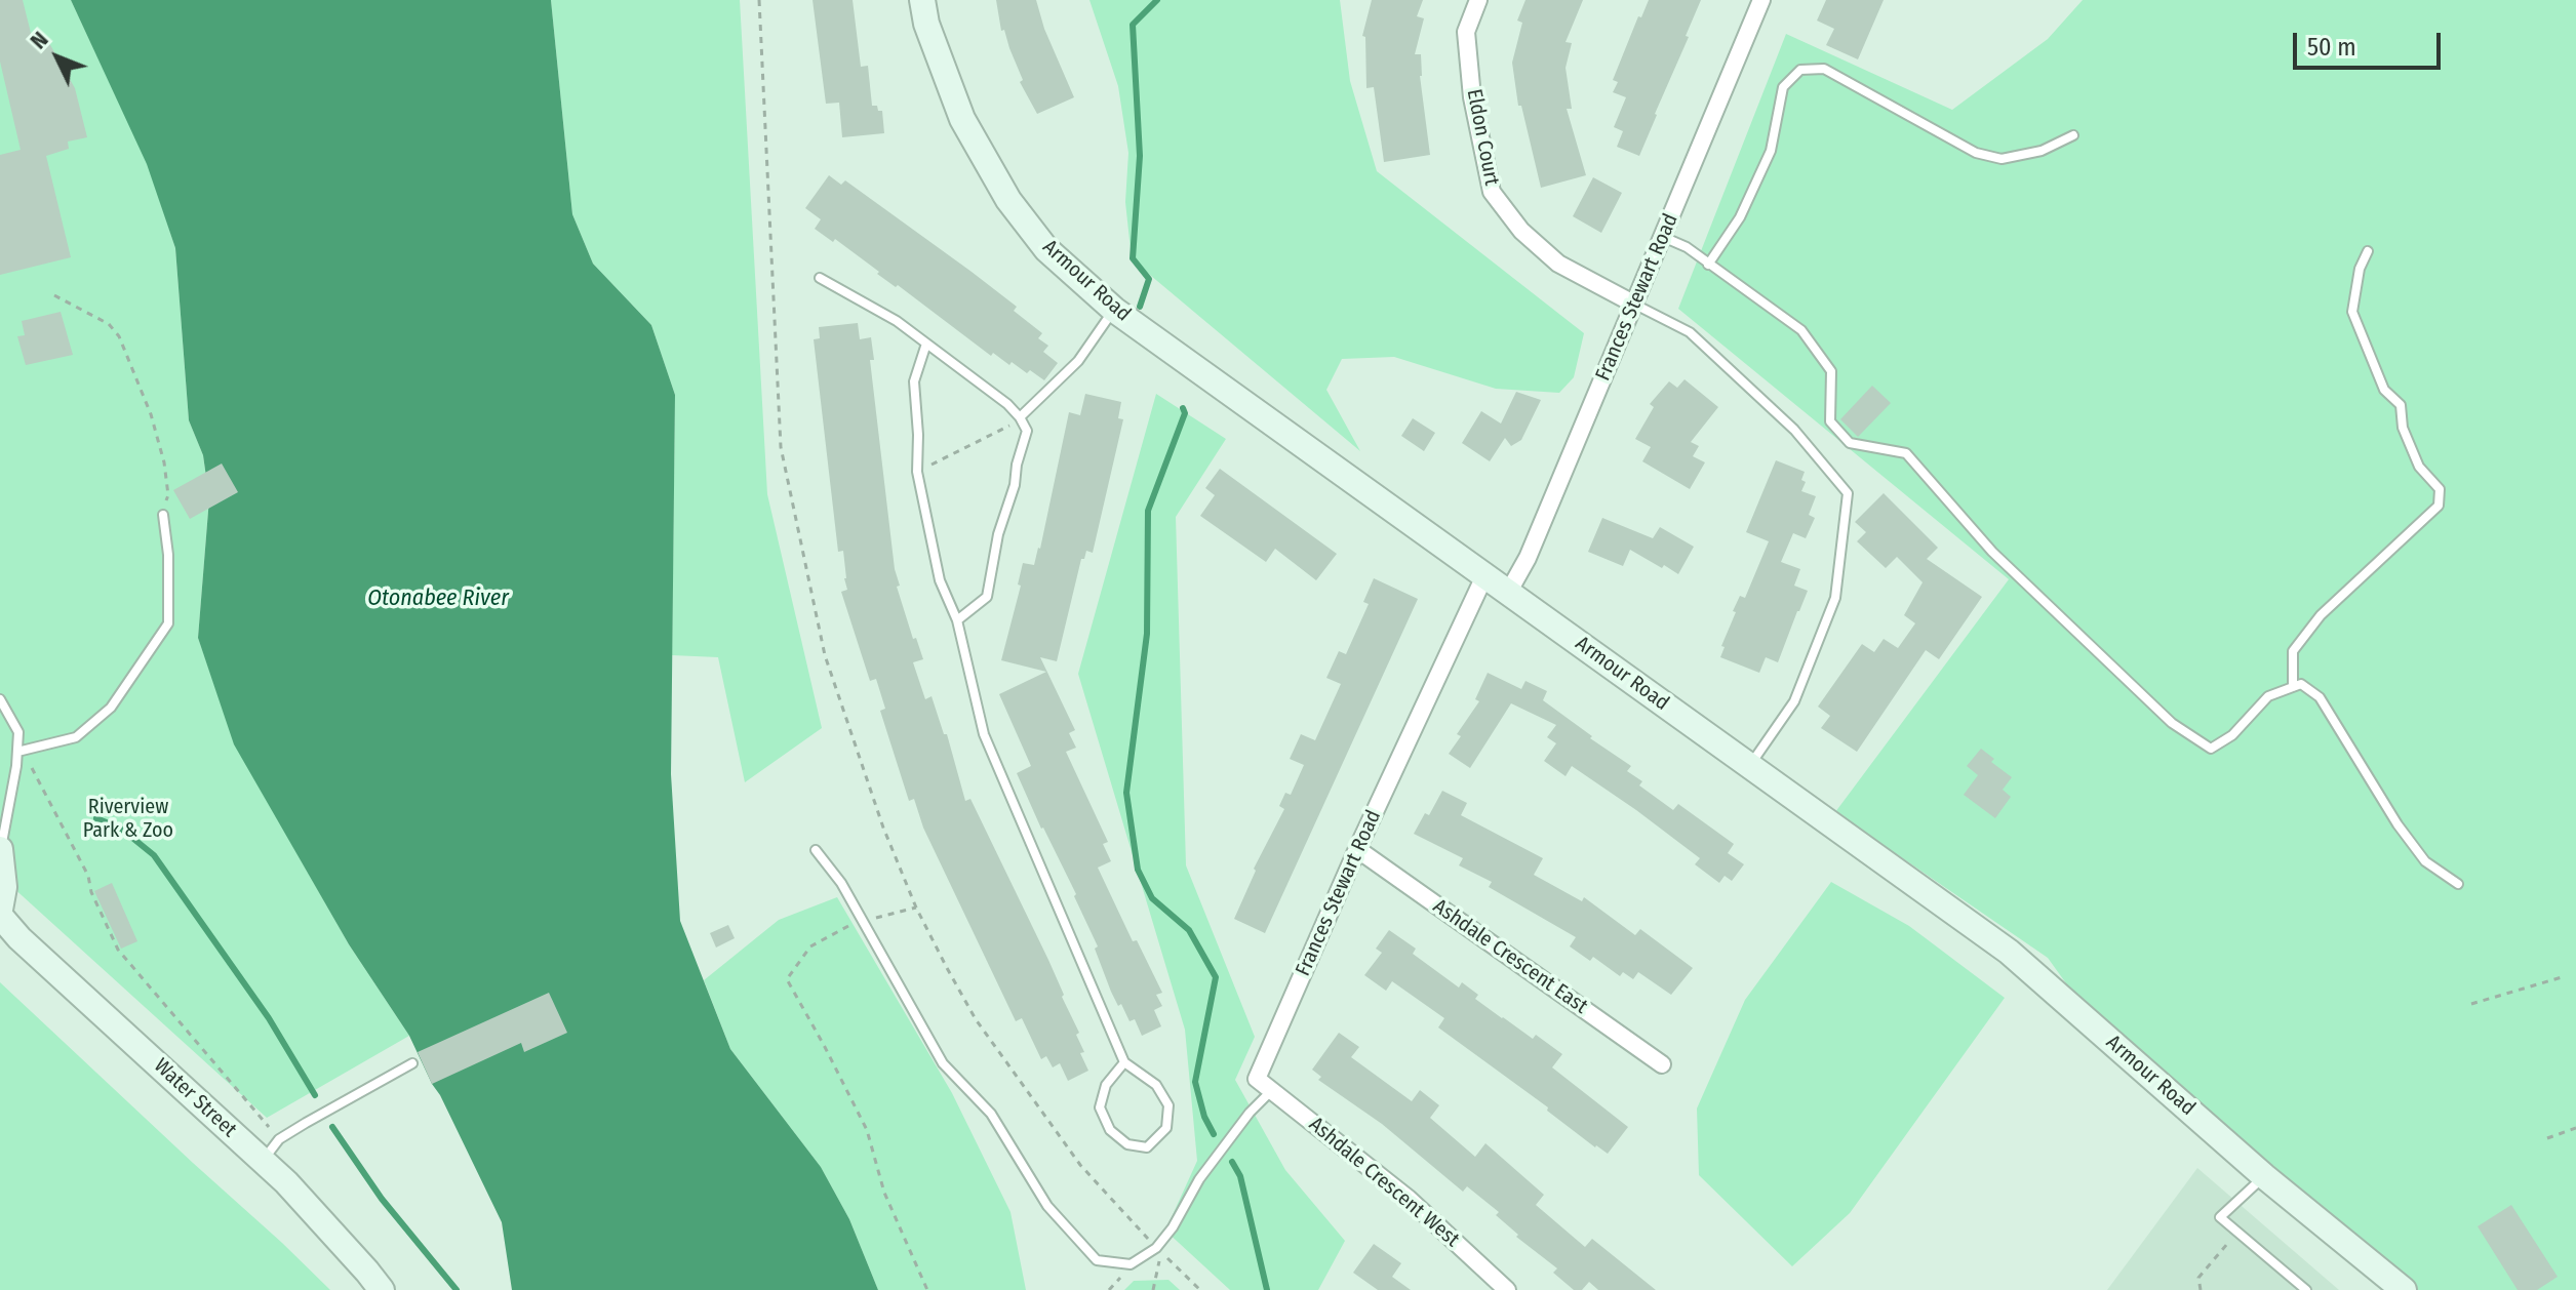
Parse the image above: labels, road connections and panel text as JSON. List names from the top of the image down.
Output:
{
  "streets": {
    "main road": ["Armour Road", "Water Street"],
    "street": [
      "Eldon Court",
      "Frances Stewart Road",
      "Ashdale Crescent East",
      "Ashdale Crescent West"
    ]
  },
  "crossings": [
    ["Eldon Court", "Frances Stewart Road"],
    ["Armour Road", "Frances Stewart Road"],
    ["Frances Stewart Road", "Ashdale Crescent East"],
    ["Frances Stewart Road", "Ashdale Crescent West"]
  ],
  "water": ["Otonabee River"],
  "parks": ["Riverview Park & Zoo"],
  "scale_bar": "50 m",
  "north": "top left"
}
